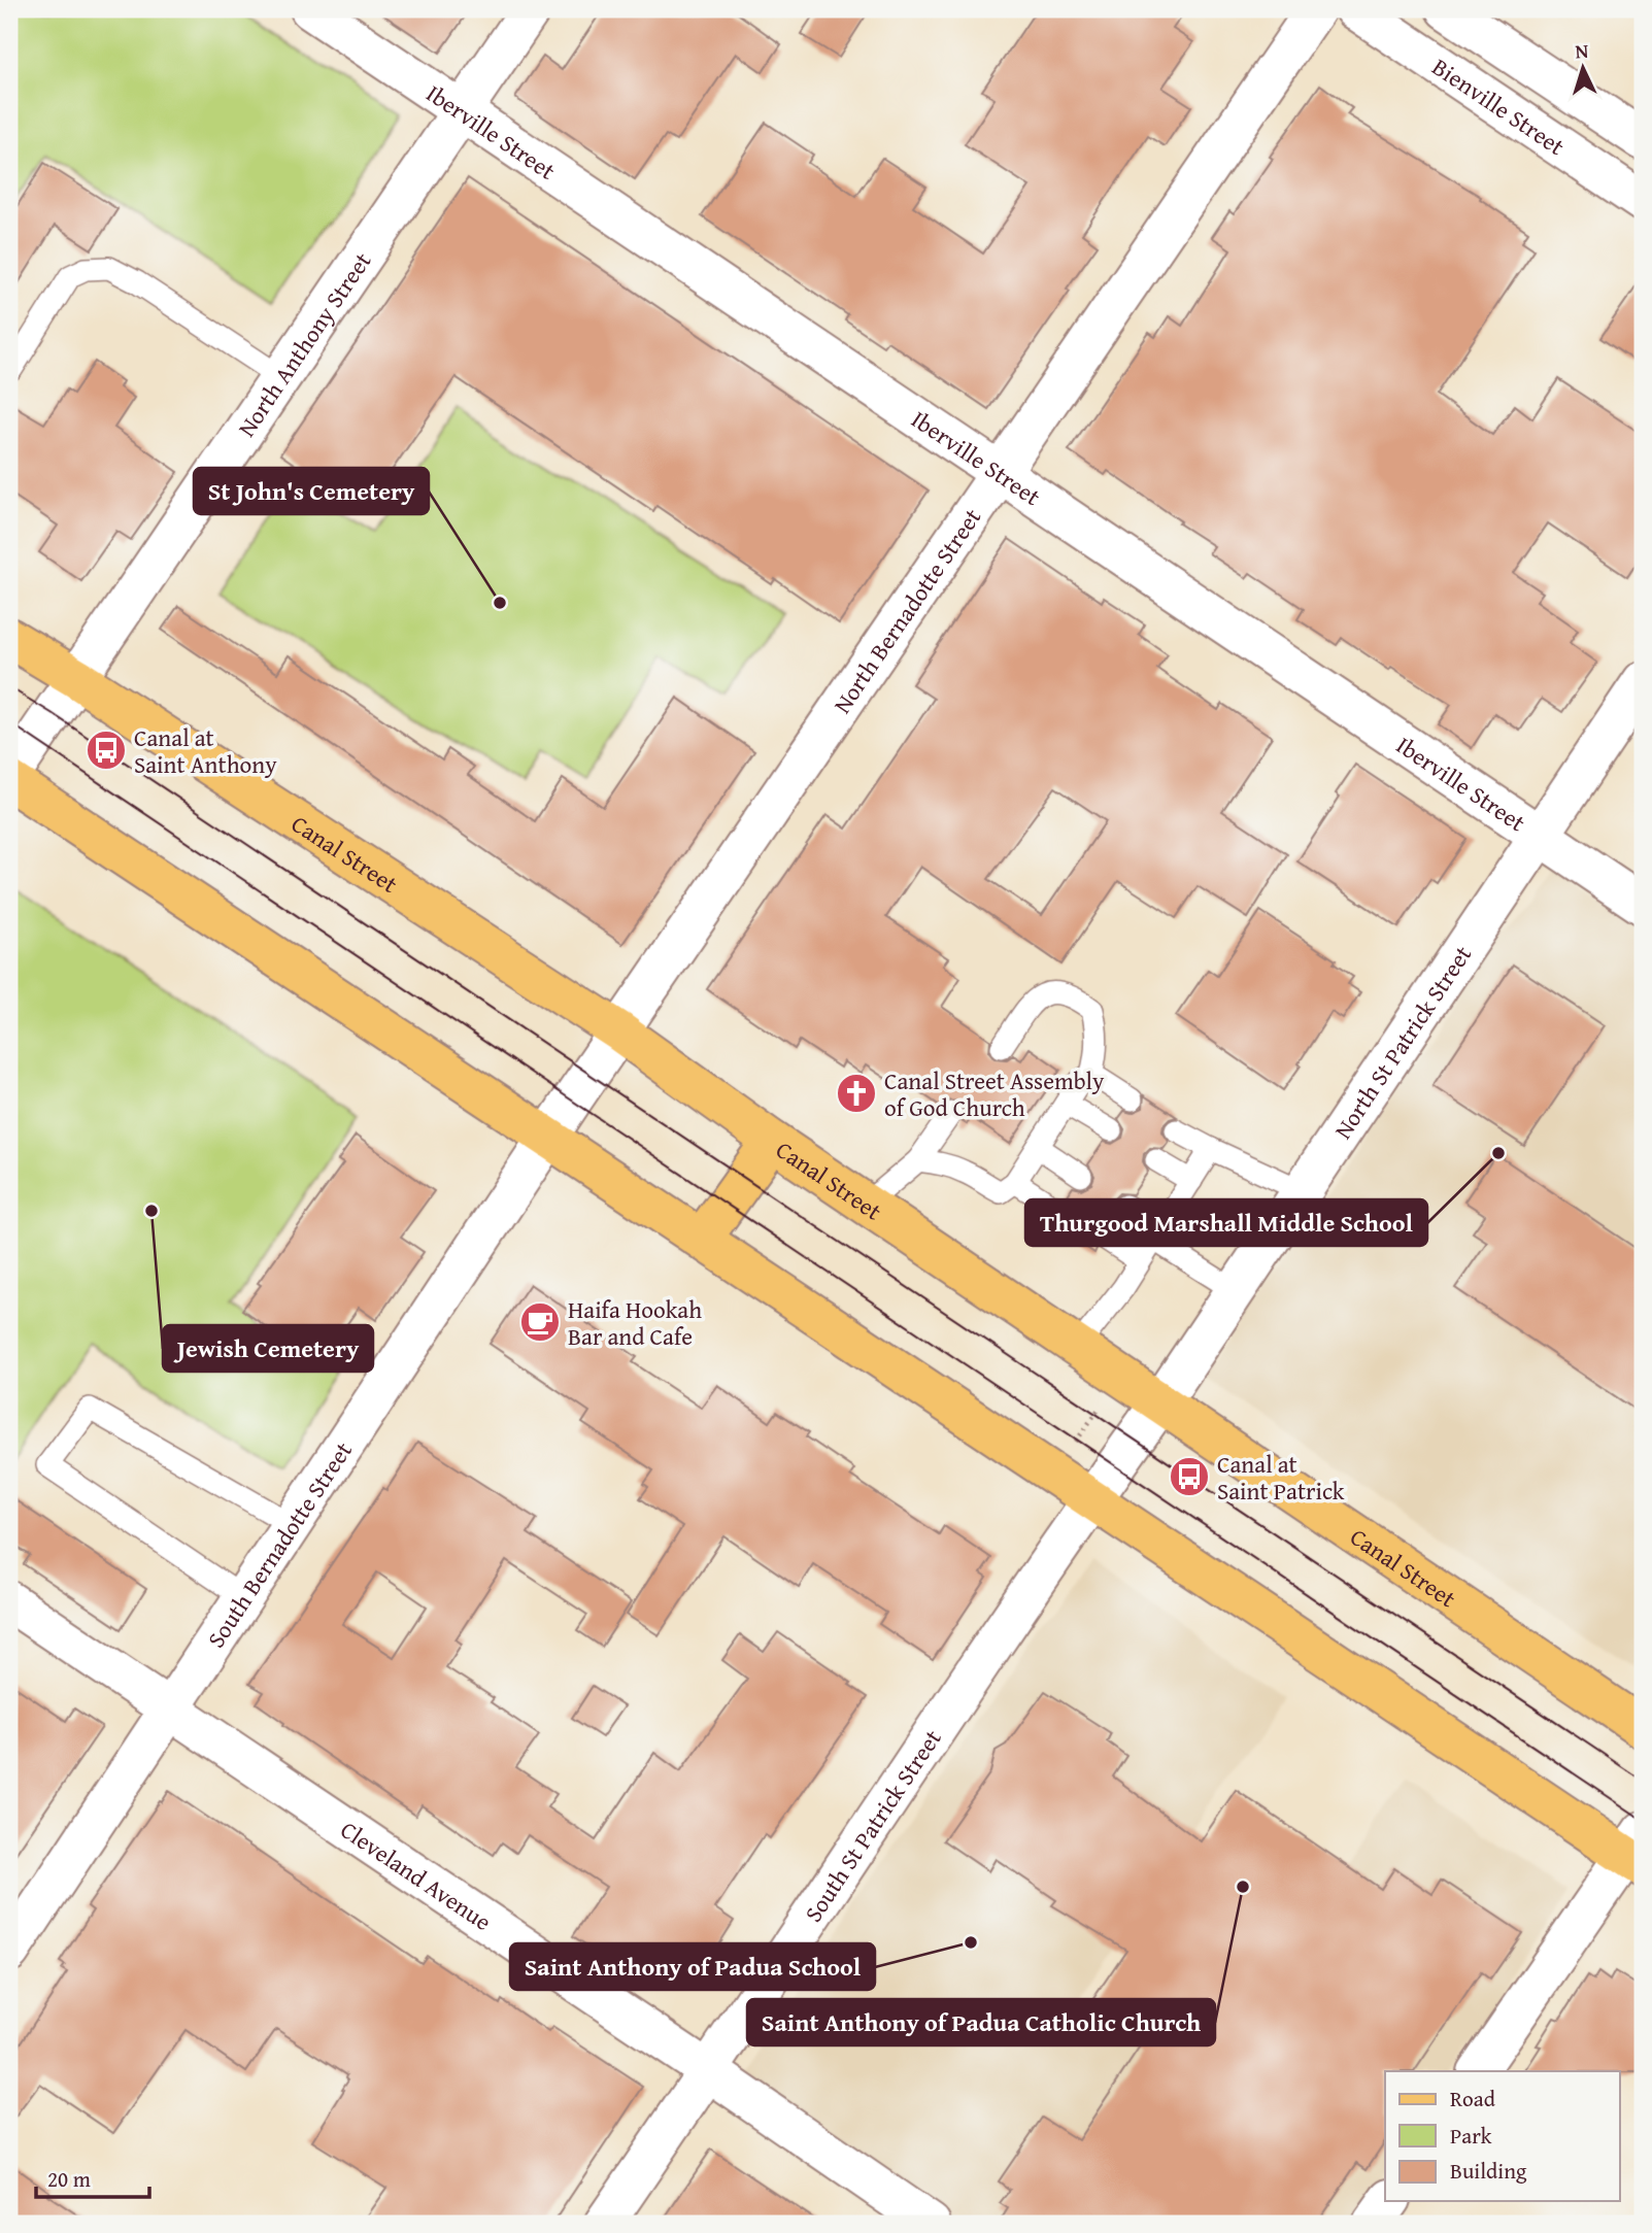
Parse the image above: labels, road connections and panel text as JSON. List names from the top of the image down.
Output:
{
  "streets": {
    "main road": ["Canal Street"],
    "street": [
      "Bienville Street",
      "Iberville Street",
      "North Anthony Street",
      "North Bernadotte Street",
      "North St Patrick Street",
      "South Bernadotte Street",
      "South St Patrick Street",
      "Cleveland Avenue"
    ]
  },
  "crossings": [
    ["Iberville Street", "North Anthony Street"],
    ["Iberville Street", "North Bernadotte Street"],
    ["Iberville Street", "North St Patrick Street"],
    ["North Anthony Street", "Canal Street"],
    ["North Bernadotte Street", "Canal Street"],
    ["North Bernadotte Street", "South Bernadotte Street"],
    ["Canal Street", "North St Patrick Street"],
    ["Canal Street", "South St Patrick Street"],
    ["North St Patrick Street", "South St Patrick Street"],
    ["South Bernadotte Street", "Cleveland Avenue"],
    ["South St Patrick Street", "Cleveland Avenue"]
  ],
  "places": {
    "other": [
      "St John's Cemetery",
      "Thurgood Marshall Middle School",
      "Jewish Cemetery",
      "Saint Anthony of Padua Catholic Church",
      "Saint Anthony of Padua School"
    ],
    "bus stop": ["Canal at Saint Anthony", "Canal at Saint Patrick"],
    "church": ["Canal Street Assembly of God Church"],
    "cafe": ["Haifa Hookah Bar and Cafe"]
  },
  "legend": ["Road", "Park", "Building"],
  "scale_bar": "20 m",
  "north": "top"
}
